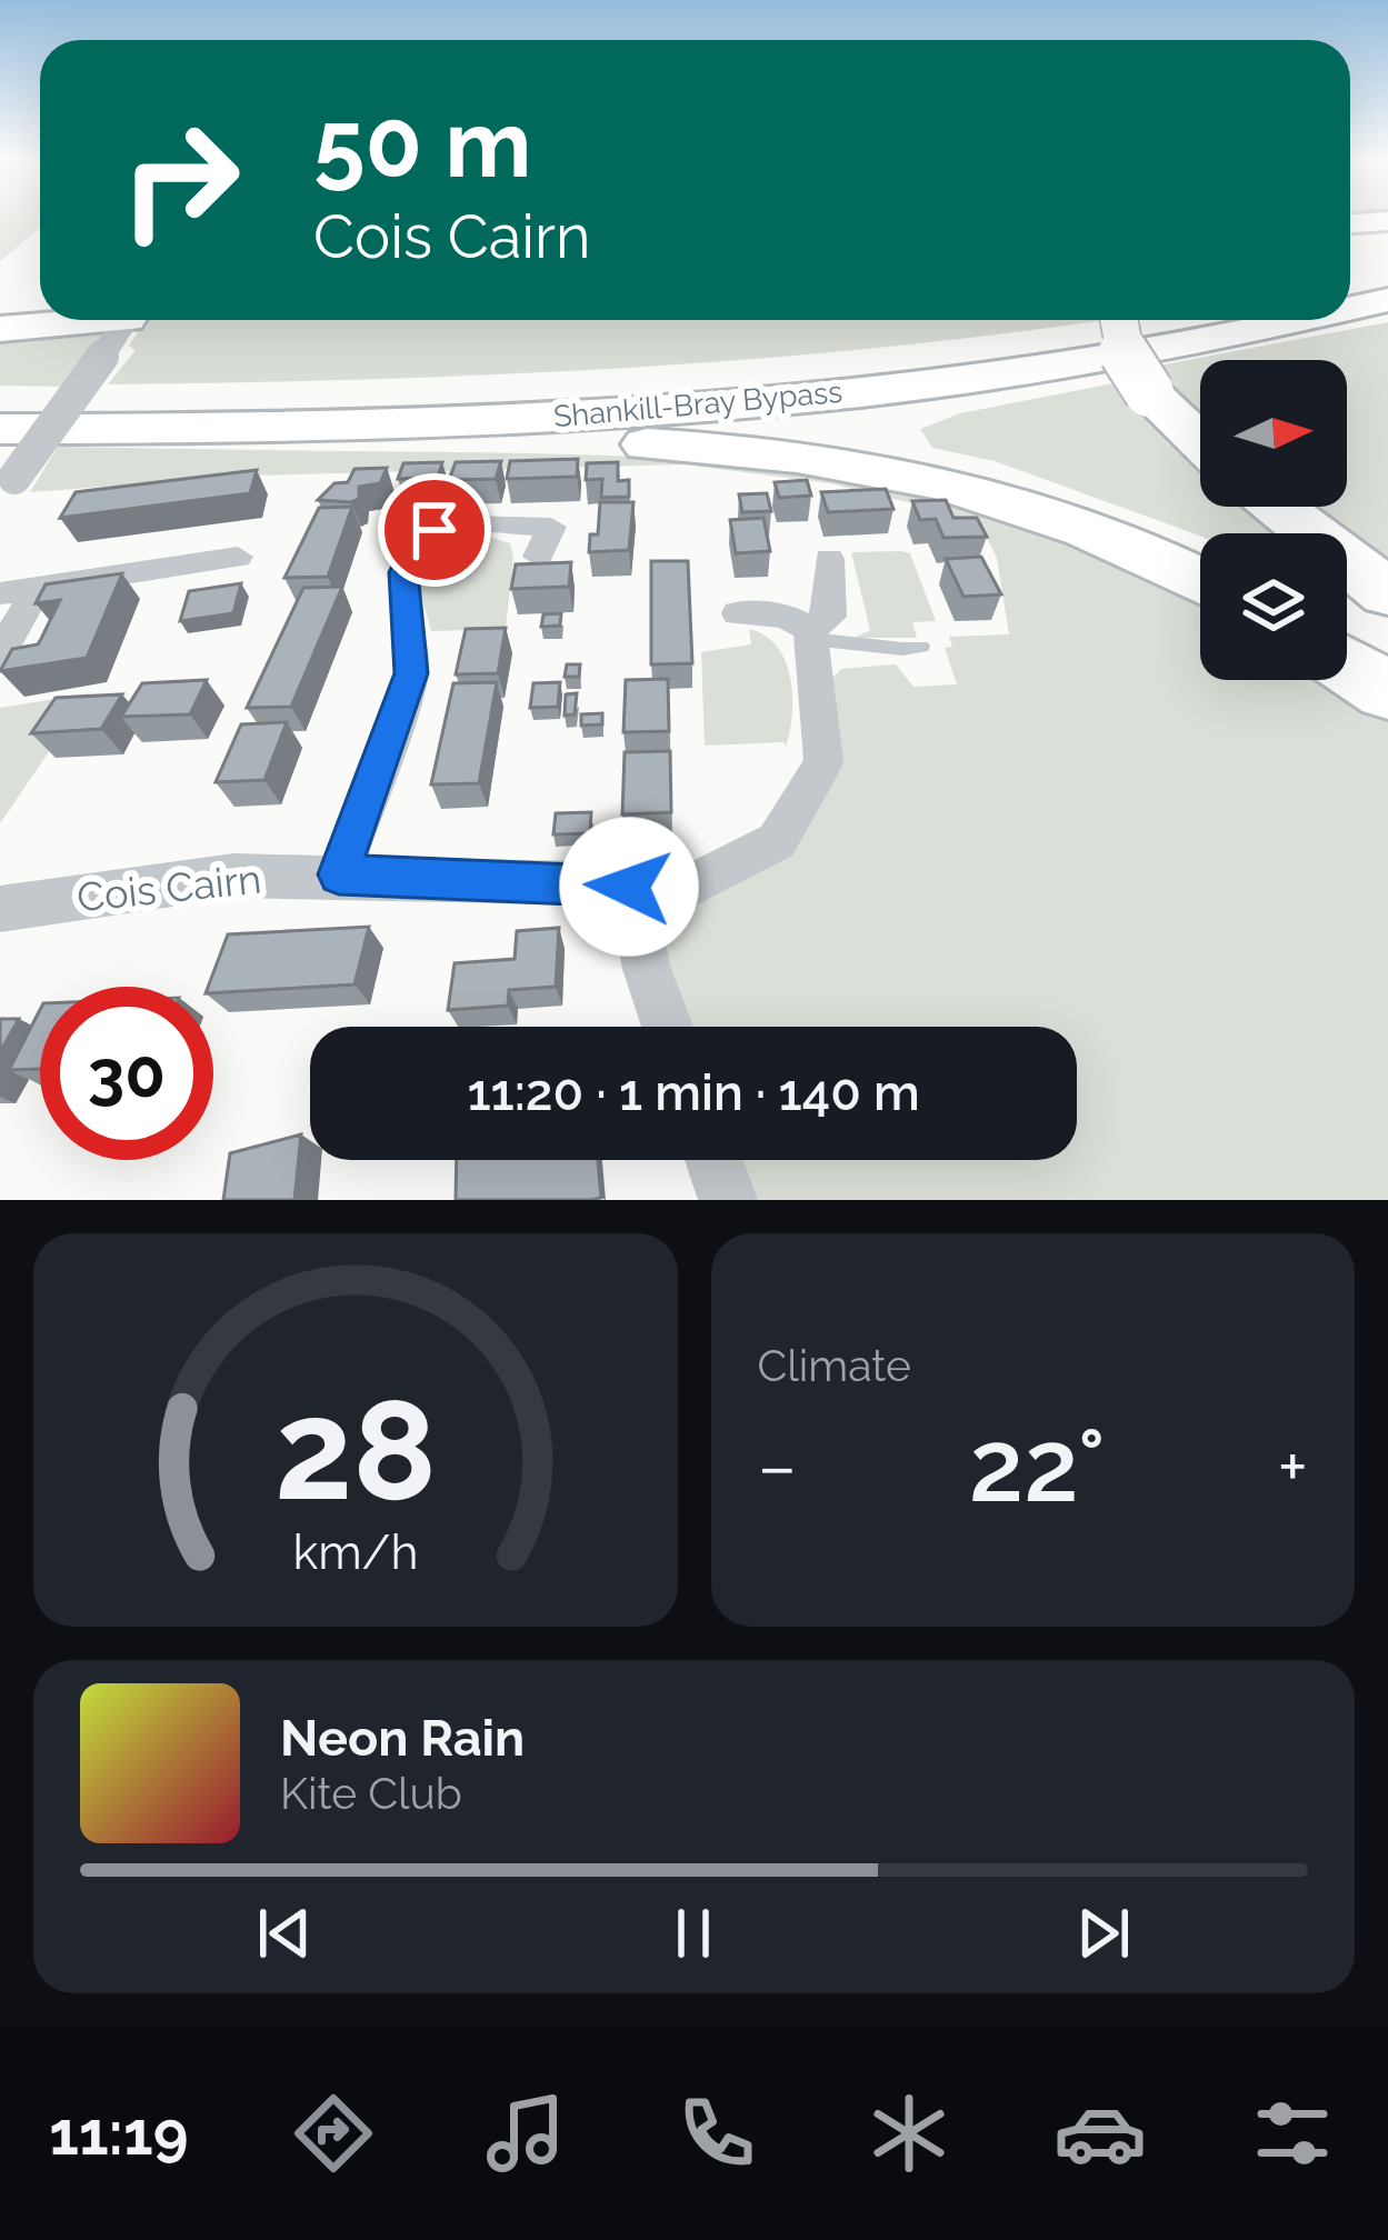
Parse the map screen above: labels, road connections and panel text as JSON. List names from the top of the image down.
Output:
{
  "streets": {
    "highway": ["Shankill-Bray Bypass"],
    "street": ["Cois Cairn"]
  },
  "north": "right",
  "page": {
    "turn": ["50 m", "Cois Cairn"],
    "limit": "30",
    "trip": "11:20 · 1 min · 140 m",
    "tile": "Climate",
    "heat": ["−", "22°", "+"],
    "song": ["Neon Rain", "Kite Club"],
    "tabs": "11:19",
    "gauge": ["28", "km/h"]
  }
}
